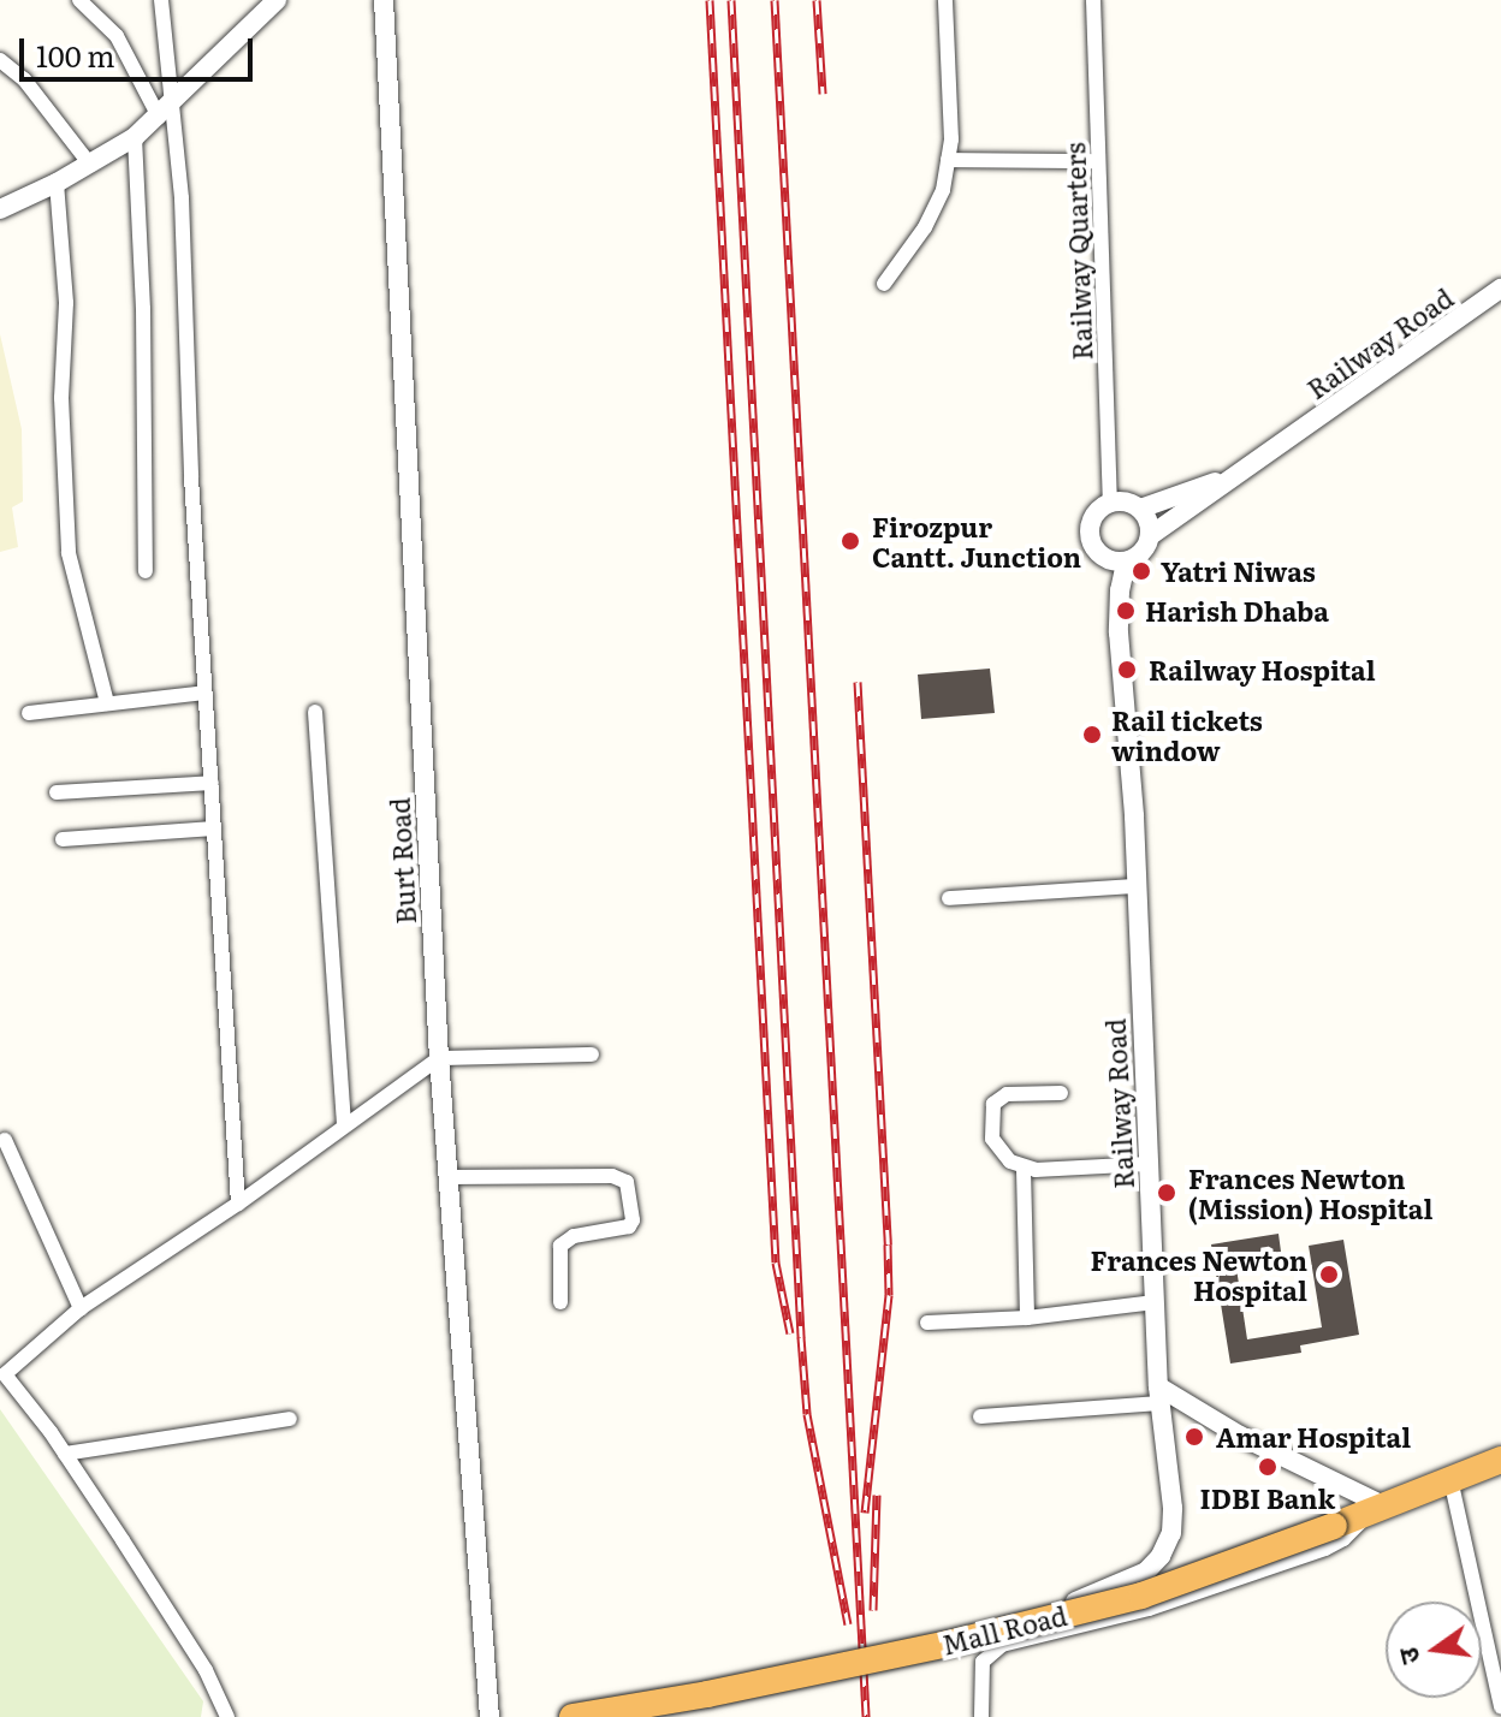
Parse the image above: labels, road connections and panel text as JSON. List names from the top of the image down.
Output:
{
  "streets": {
    "highway": ["Mall Road"],
    "street": ["Railway Quarters", "Railway Road", "Burt Road"]
  },
  "crossings": [
    ["Railway Quarters", "Railway Road"],
    ["Railway Road", "Mall Road"]
  ],
  "places": [
    "Firozpur Cantt. Junction",
    "Yatri Niwas",
    "Harish Dhaba",
    "Railway Hospital",
    "Rail tickets window",
    "Frances Newton (Mission) Hospital",
    "Frances Newton Hospital",
    "Amar Hospital",
    "IDBI Bank"
  ],
  "scale_bar": "100 m",
  "north": "left"
}
